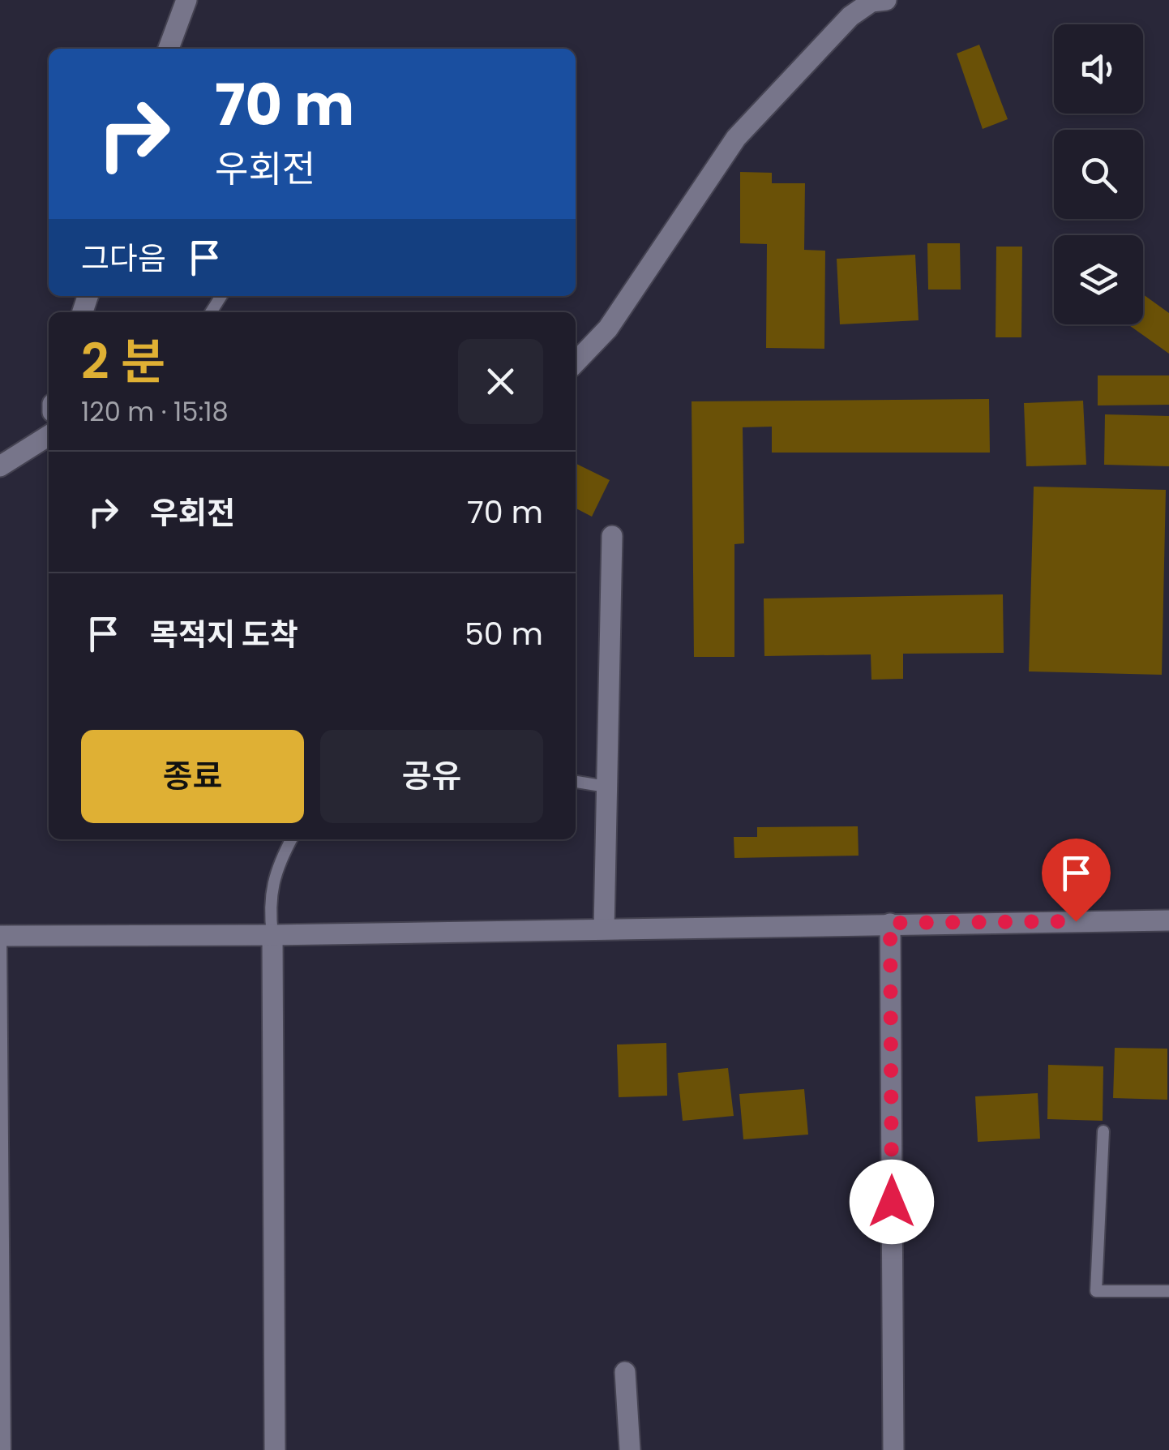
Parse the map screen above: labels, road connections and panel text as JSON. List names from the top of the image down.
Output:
{
  "page": {
    "turn": ["70 m", "우회전"],
    "then": "그다음",
    "heading": ["2 분", "120 m · 15:18"],
    "list": [
      {
        "name": "우회전",
        "value": "70 m"
      },
      {
        "name": "목적지 도착",
        "value": "50 m"
      }
    ],
    "buttons": ["종료", "공유"]
  }
}
